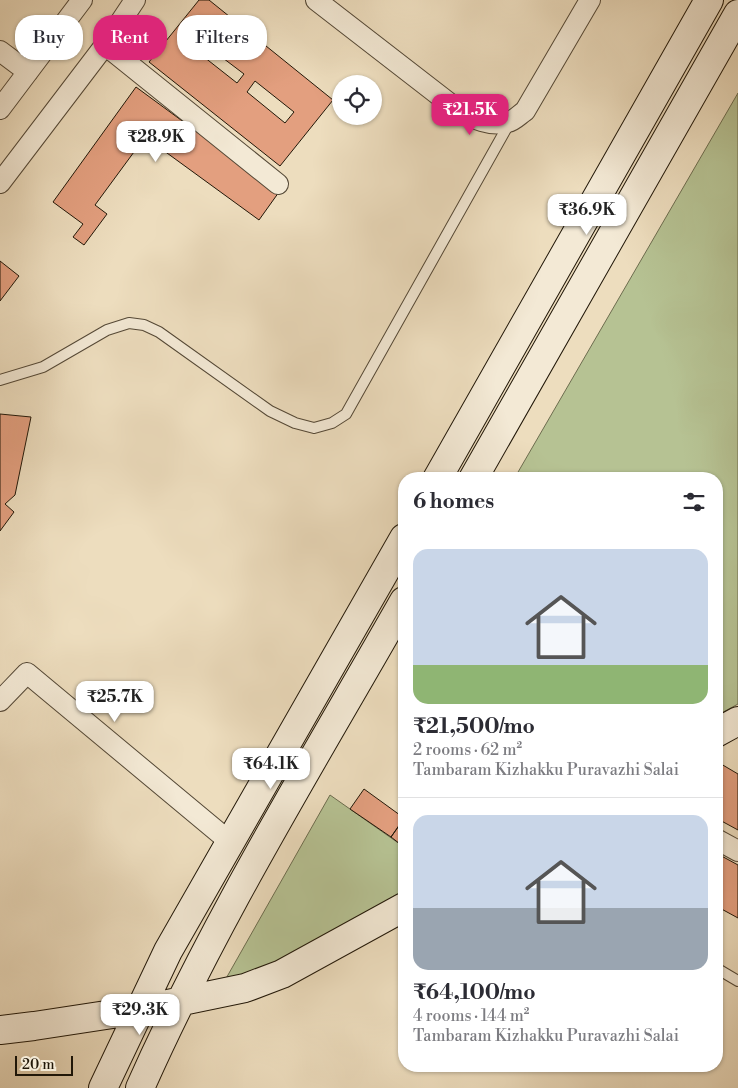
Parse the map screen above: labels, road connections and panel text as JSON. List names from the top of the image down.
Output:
{
  "scale_bar": "20 m",
  "page": {
    "chip": ["Buy", "Rent", "Filters"],
    "price": [
      "₹21.5K",
      "₹28.9K",
      "₹36.9K",
      "₹25.7K",
      "₹64.1K",
      "₹29.3K"
    ],
    "heading": "6 homes",
    "list": [
      {
        "name": "₹21,500/mo",
        "note": "2 rooms · 62 m² · Tambaram Kizhakku Puravazhi Salai"
      },
      {
        "name": "₹64,100/mo",
        "note": "4 rooms · 144 m² · Tambaram Kizhakku Puravazhi Salai"
      }
    ],
    "scale": "20 m"
  }
}
